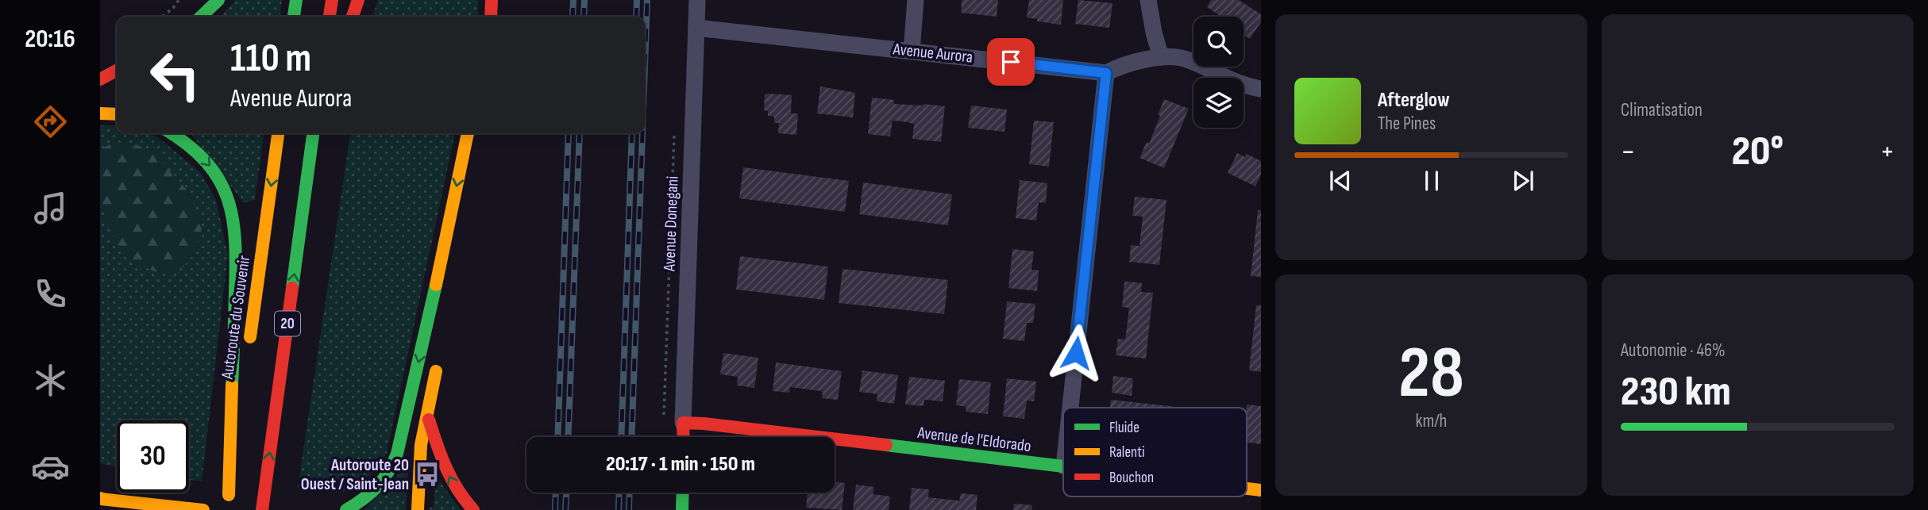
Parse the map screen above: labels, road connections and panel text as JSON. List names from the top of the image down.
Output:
{
  "streets": {
    "main road": [
      "Avenue Donegani",
      "Autoroute du Souvenir",
      "20",
      "Avenue de l'Eldorado"
    ],
    "street": ["Avenue Aurora"]
  },
  "crossings": [
    ["Avenue Aurora", "Avenue Donegani"],
    ["Avenue Donegani", "Avenue de l'Eldorado"]
  ],
  "places": {
    "bus stop": ["Autoroute 20 Ouest / Saint-Jean"]
  },
  "legend": ["Fluide", "Ralenti", "Bouchon"],
  "page": {
    "tabs": "20:16",
    "tile": [
      "Climatisation",
      ["28", "km/h"],
      ["Autonomie · 46%", "230 km"]
    ],
    "turn": ["110 m", "Avenue Aurora"],
    "song": ["Afterglow", "The Pines"],
    "heat": ["−", "20°", "+"],
    "limit": "30",
    "trip": "20:17 · 1 min · 150 m"
  }
}
